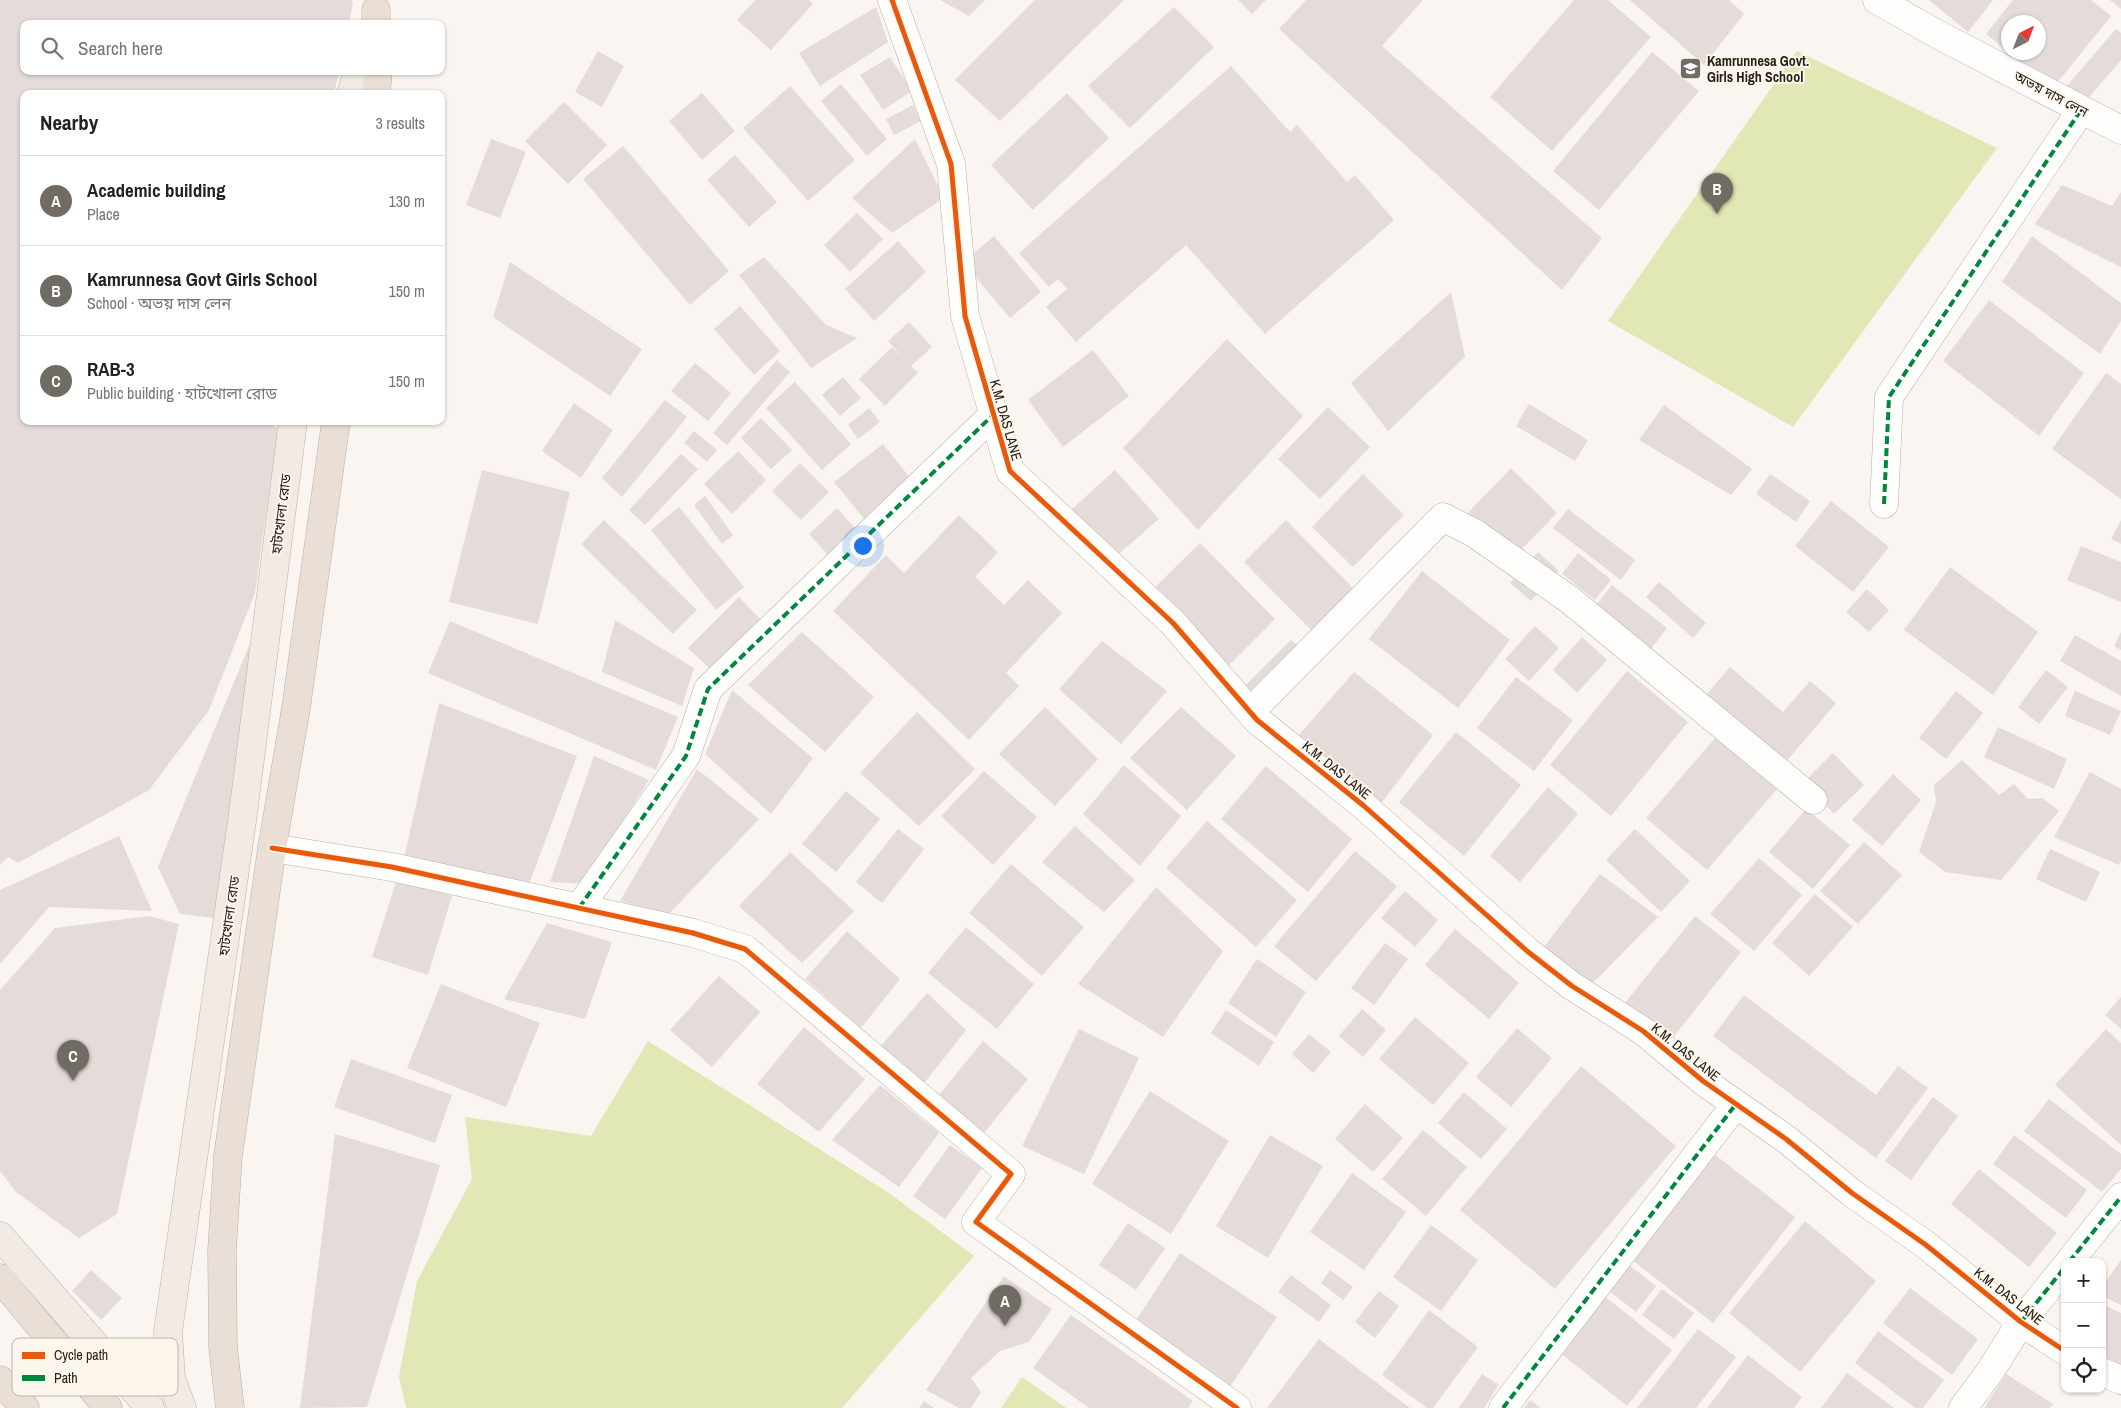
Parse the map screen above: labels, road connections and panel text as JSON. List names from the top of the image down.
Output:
{
  "streets": {
    "main road": ["হাটখোলা রোড"],
    "street": ["অভয় দাস লেন", "K.M. DAS LANE"]
  },
  "places": {
    "school or university": ["Kamrunnesa Govt. Girls High School"]
  },
  "legend": ["Cycle path", "Path"],
  "north": "top right",
  "page": {
    "search": "Search here",
    "heading": ["Nearby", "3 results"],
    "list": [
      {
        "mark": "A",
        "name": "Academic building",
        "note": "Place",
        "value": "130 m"
      },
      {
        "mark": "B",
        "name": "Kamrunnesa Govt Girls School",
        "note": "School · অভয় দাস লেন",
        "value": "150 m"
      },
      {
        "mark": "C",
        "name": "RAB-3",
        "note": "Public building · হাটখোলা রোড",
        "value": "150 m"
      }
    ],
    "pins": ["B", "C", "A"],
    "map_buttons": ["+", "−"]
  }
}
